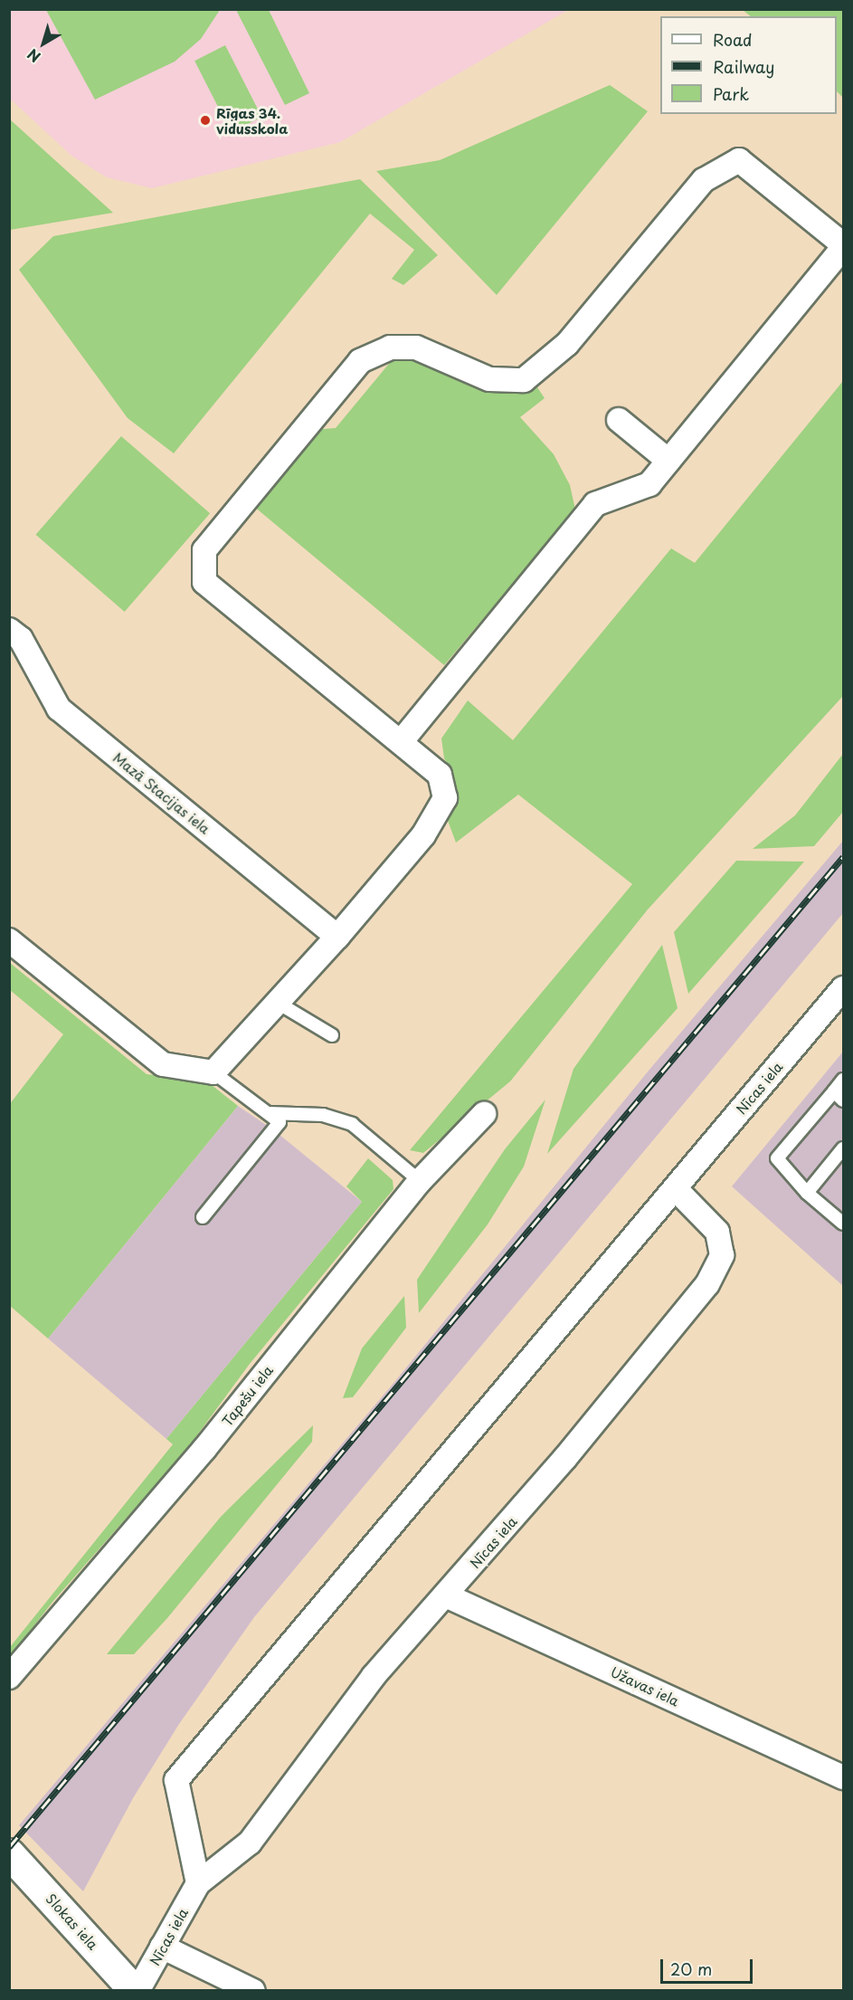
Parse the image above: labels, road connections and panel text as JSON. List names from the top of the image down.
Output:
{
  "streets": {
    "street": [
      "Mazā Stacijas iela",
      "Nīcas iela",
      "Tapešu iela",
      "Užavas iela",
      "Slokas iela"
    ]
  },
  "crossings": [
    ["Nīcas iela", "Užavas iela"],
    ["Nīcas iela", "Slokas iela"]
  ],
  "places": ["Rīgas 34. vidusskola"],
  "legend": ["Road", "Railway", "Park"],
  "scale_bar": "20 m",
  "north": "bottom left"
}
